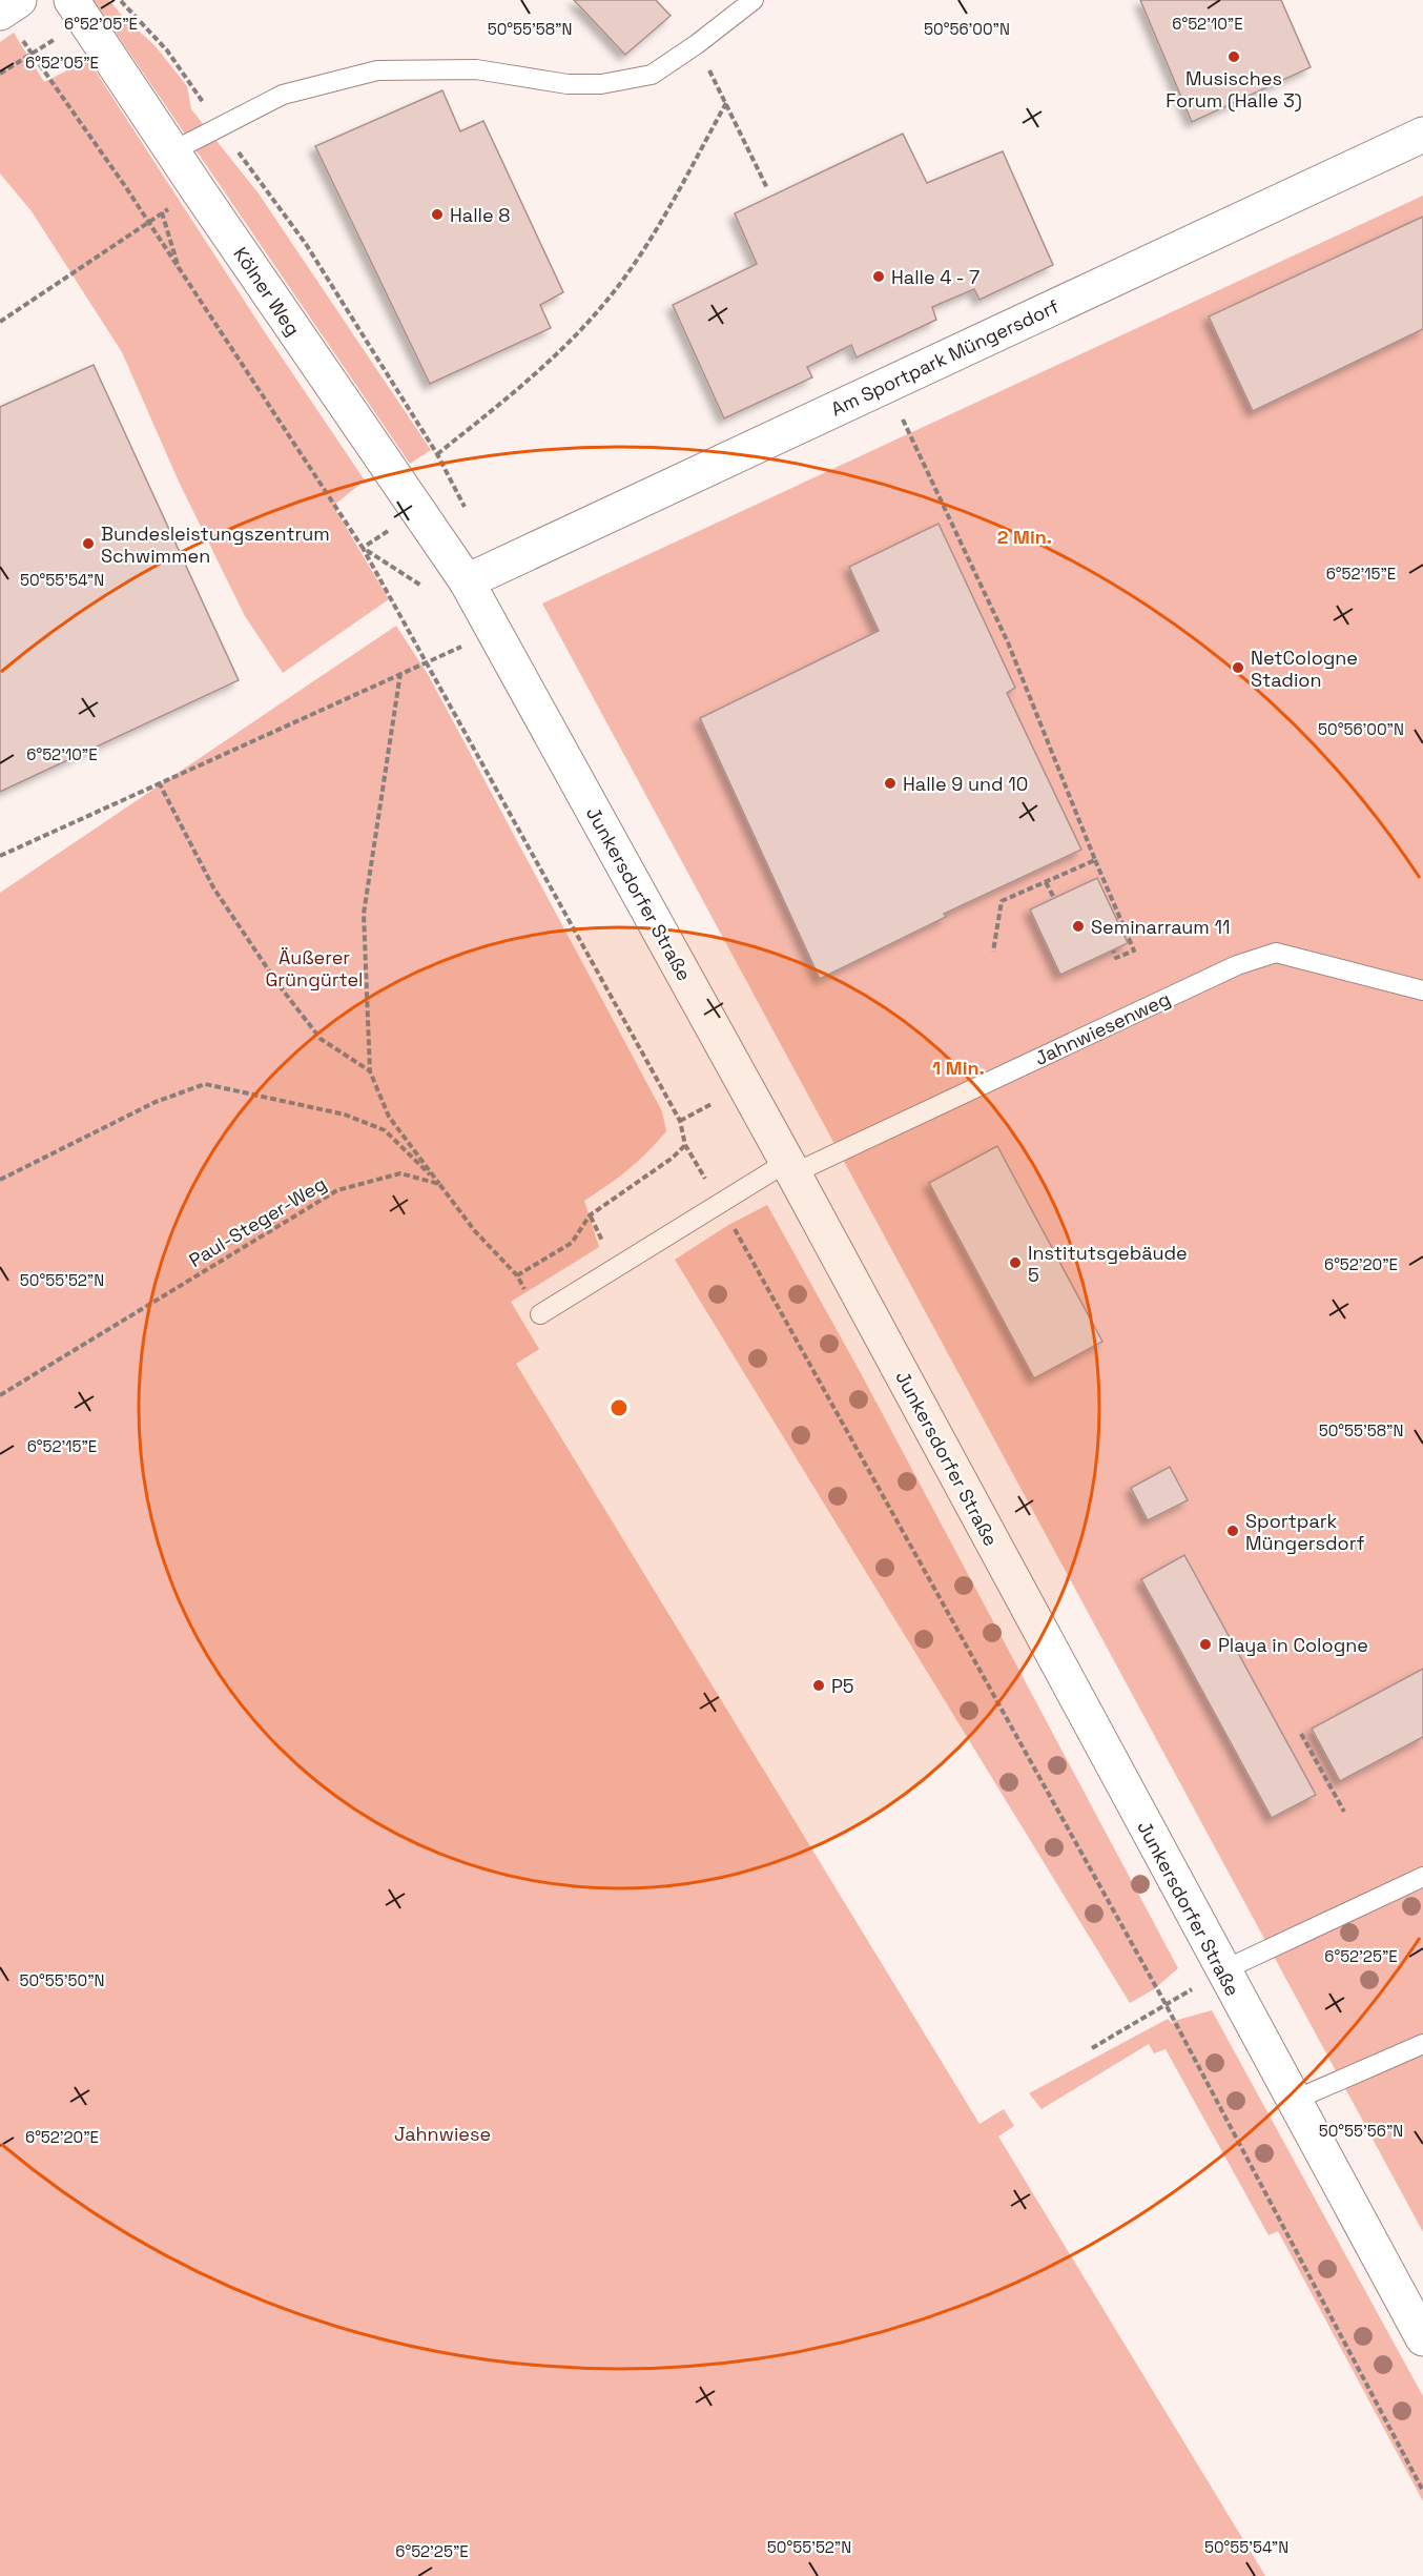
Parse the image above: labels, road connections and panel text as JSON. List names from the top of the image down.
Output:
{
  "streets": {
    "street": ["Kölner Weg", "Am Sportpark Müngersdorf", "Junkersdorfer Straße"],
    "lane": ["Jahnwiesenweg"],
    "path": ["Paul-Steger-Weg"]
  },
  "crossings": [
    ["Kölner Weg", "Am Sportpark Müngersdorf"],
    ["Kölner Weg", "Junkersdorfer Straße"],
    ["Am Sportpark Müngersdorf", "Junkersdorfer Straße"],
    ["Junkersdorfer Straße", "Jahnwiesenweg"]
  ],
  "parks": ["Äußerer Grüngürtel", "Jahnwiese"],
  "places": [
    "Musisches Forum (Halle 3)",
    "Halle 8",
    "Halle 4 - 7",
    "Bundesleistungszentrum Schwimmen",
    "NetCologne Stadion",
    "Halle 9 und 10",
    "Seminarraum 11",
    "Institutsgebäude 5",
    "Sportpark Müngersdorf",
    "Playa in Cologne",
    "P5"
  ],
  "coordinates": [
    "6°52'05\"E",
    "6°52'10\"E",
    "50°56'00\"N",
    "50°55'58\"N",
    "6°52'15\"E",
    "50°55'54\"N",
    "6°52'20\"E",
    "50°55'52\"N",
    "6°52'25\"E",
    "50°55'50\"N",
    "50°55'56\"N"
  ],
  "rings": ["2 Min.", "1 Min."]
}
